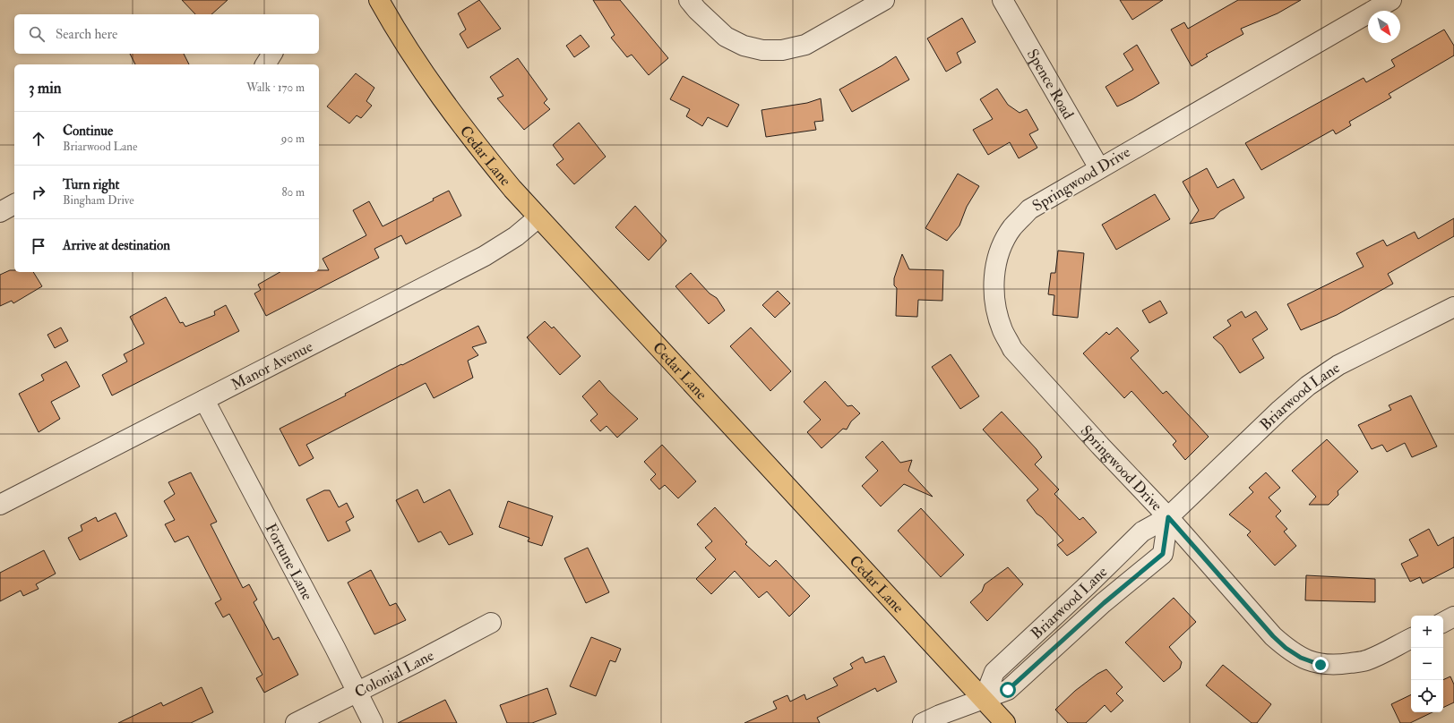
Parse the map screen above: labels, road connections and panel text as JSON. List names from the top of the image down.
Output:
{
  "streets": {
    "main road": ["Cedar Lane"],
    "street": [
      "Spence Road",
      "Springwood Drive",
      "Manor Avenue",
      "Briarwood Lane",
      "Fortune Lane",
      "Colonial Lane"
    ]
  },
  "crossings": [
    ["Spence Road", "Springwood Drive"],
    ["Cedar Lane", "Manor Avenue"],
    ["Cedar Lane", "Briarwood Lane"],
    ["Springwood Drive", "Briarwood Lane"],
    ["Manor Avenue", "Fortune Lane"],
    ["Fortune Lane", "Colonial Lane"]
  ],
  "north": "bottom right",
  "page": {
    "search": "Search here",
    "heading": ["3 min", "Walk · 170 m"],
    "list": [
      ["Continue", "Briarwood Lane", "90 m"],
      ["Turn right", "Bingham Drive", "80 m"],
      "Arrive at destination"
    ],
    "map_buttons": ["+", "−"]
  }
}
